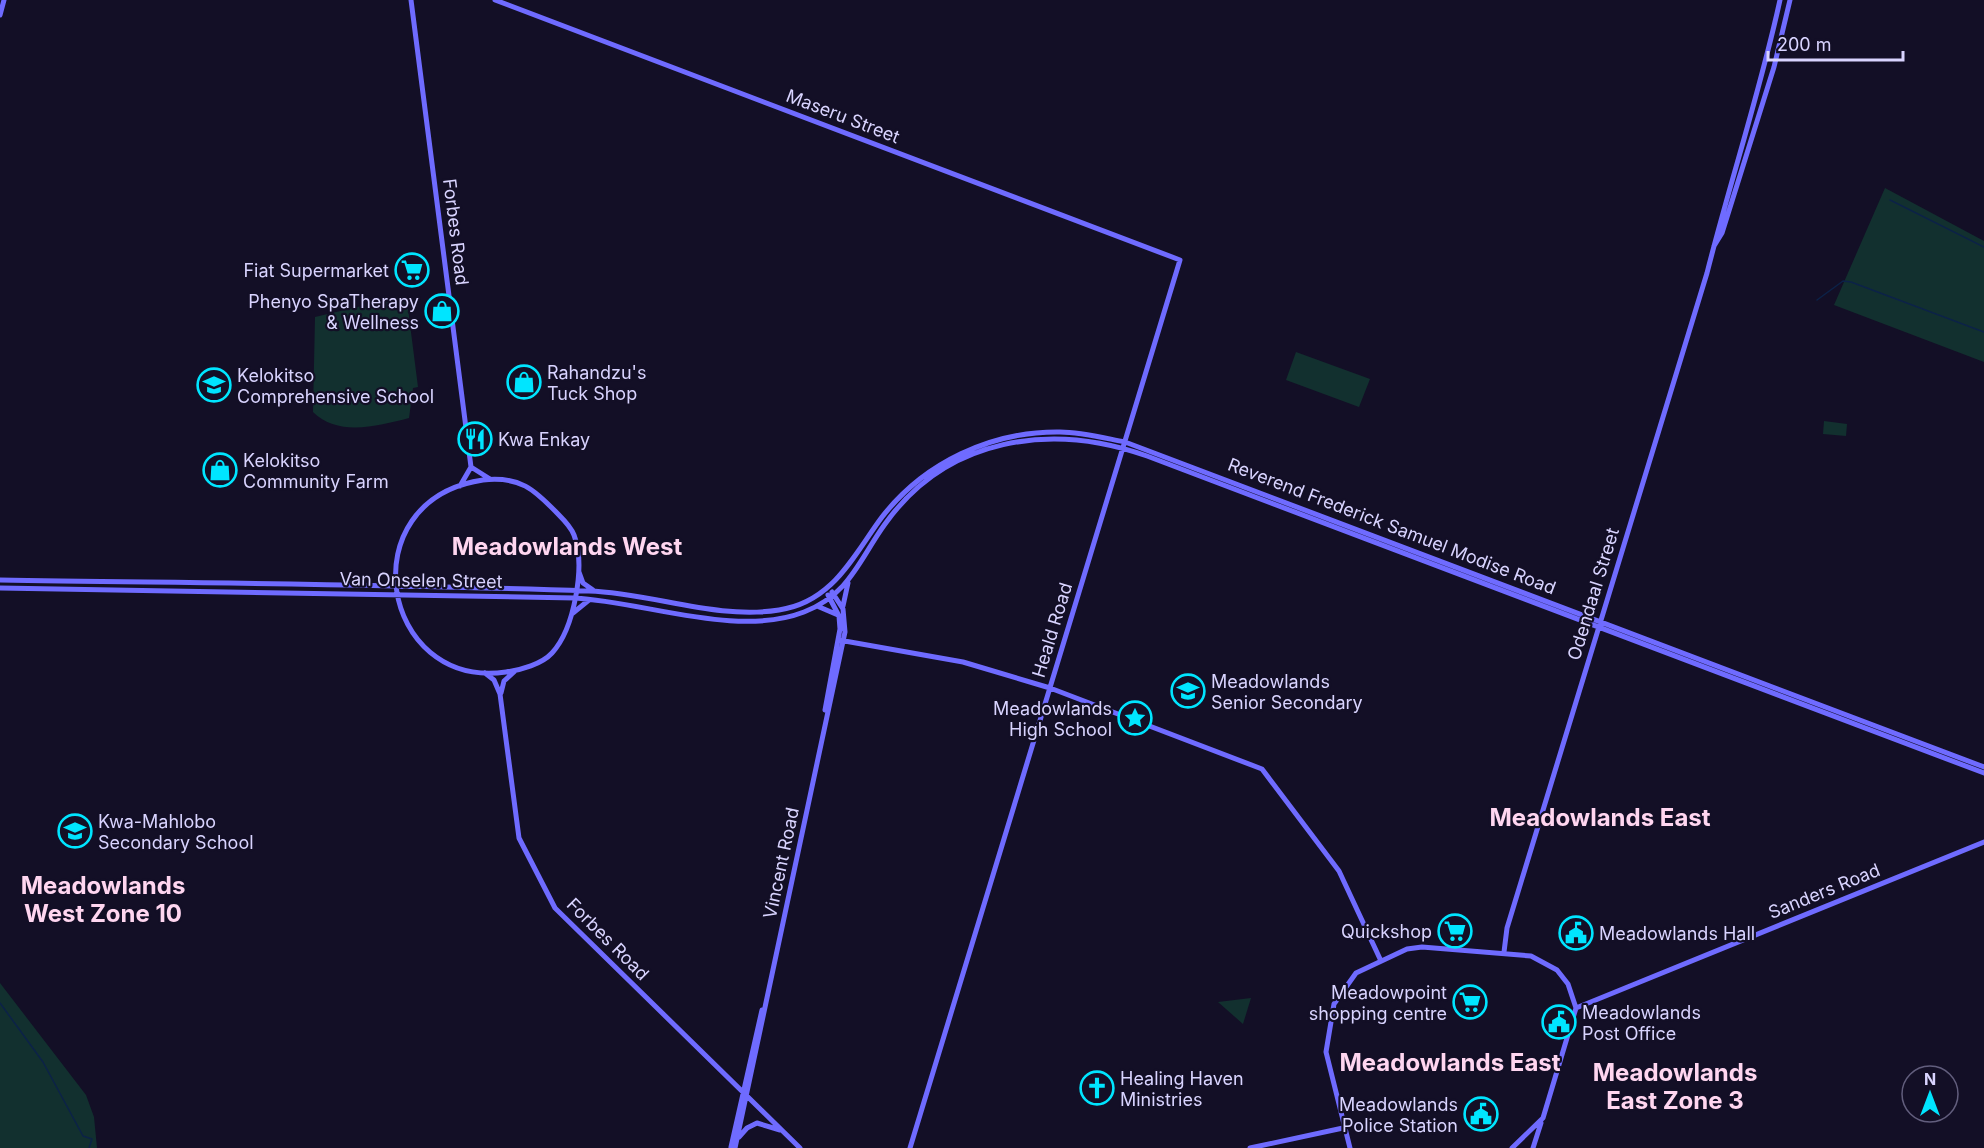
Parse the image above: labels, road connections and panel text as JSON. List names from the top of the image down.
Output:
{
  "streets": {
    "street": [
      "Maseru Street",
      "Forbes Road",
      "Reverend Frederick Samuel Modise Road",
      "Van Onselen Street",
      "Odendaal Street",
      "Heald Road",
      "Vincent Road",
      "Sanders Road"
    ]
  },
  "crossings": [
    ["Maseru Street", "Heald Road"],
    ["Forbes Road", "Vincent Road"],
    ["Reverend Frederick Samuel Modise Road", "Van Onselen Street"],
    ["Reverend Frederick Samuel Modise Road", "Odendaal Street"],
    ["Reverend Frederick Samuel Modise Road", "Heald Road"],
    ["Reverend Frederick Samuel Modise Road", "Vincent Road"],
    ["Van Onselen Street", "Vincent Road"]
  ],
  "districts": [
    "Meadowlands West",
    "Meadowlands East",
    "Meadowlands West Zone 10",
    "Meadowlands East",
    "Meadowlands East Zone 3"
  ],
  "places": {
    "supermarket": ["Fiat Supermarket", "Quickshop", "Meadowpoint shopping centre"],
    "shop": ["Phenyo SpaTherapy & Wellness", "Rahandzu's Tuck Shop", "Kelokitso Community Farm"],
    "school or university": ["Kelokitso Comprehensive School", "Meadowlands Senior Secondary", "Kwa-Mahlobo Secondary School"],
    "restaurant": ["Kwa Enkay"],
    "place": ["Meadowlands High School"],
    "public building": ["Meadowlands Hall", "Meadowlands Post Office", "Meadowlands Police Station"],
    "church": ["Healing Haven Ministries"]
  },
  "scale_bar": "200 m",
  "north": "top"
}
